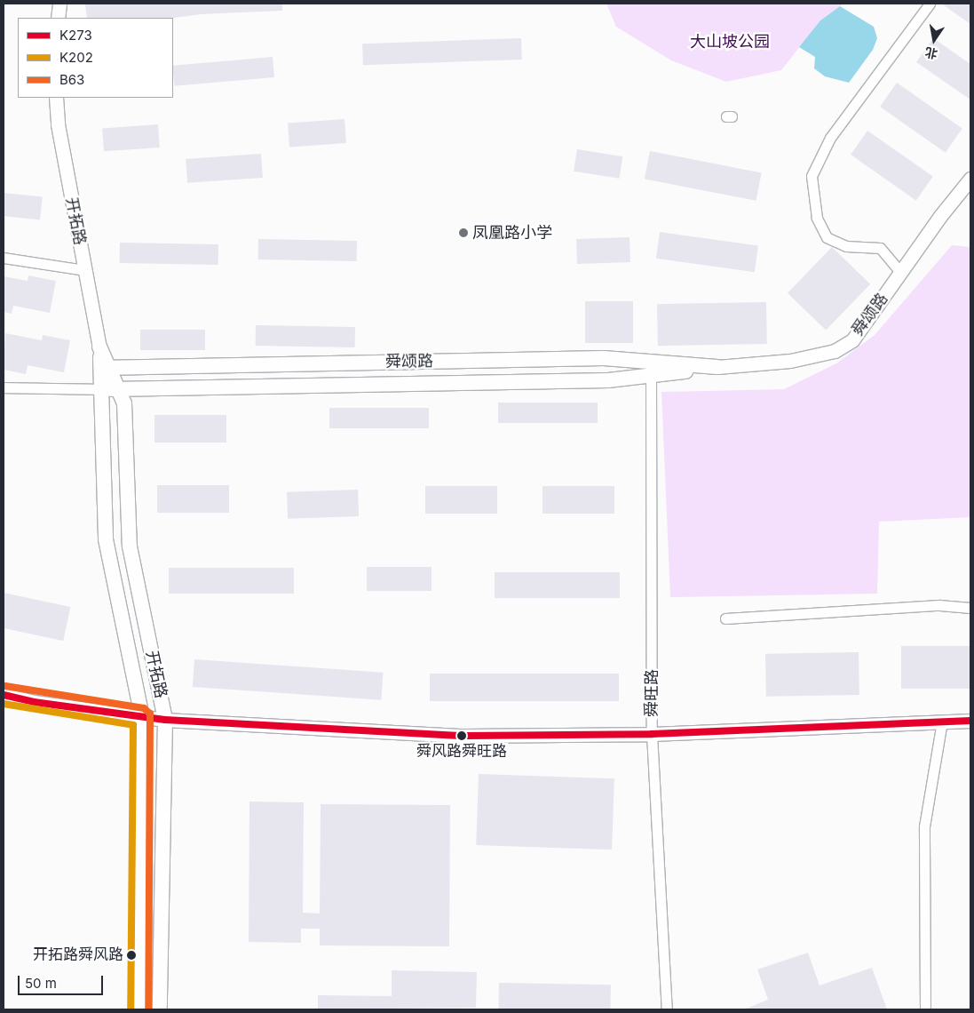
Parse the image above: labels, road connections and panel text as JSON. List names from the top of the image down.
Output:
{
  "streets": {
    "main road": ["开拓路", "舜颂路"],
    "street": ["舜旺路"]
  },
  "crossings": [
    ["开拓路", "舜颂路"],
    ["舜颂路", "舜旺路"]
  ],
  "parks": ["大山坡公园"],
  "places": ["凤凰路小学", "舜风路舜旺路", "开拓路舜风路"],
  "lines": ["transit line B63", "transit line K273", "transit line K202"],
  "legend": ["K273", "K202", "B63"],
  "scale_bar": "50 m",
  "north": "bottom"
}
